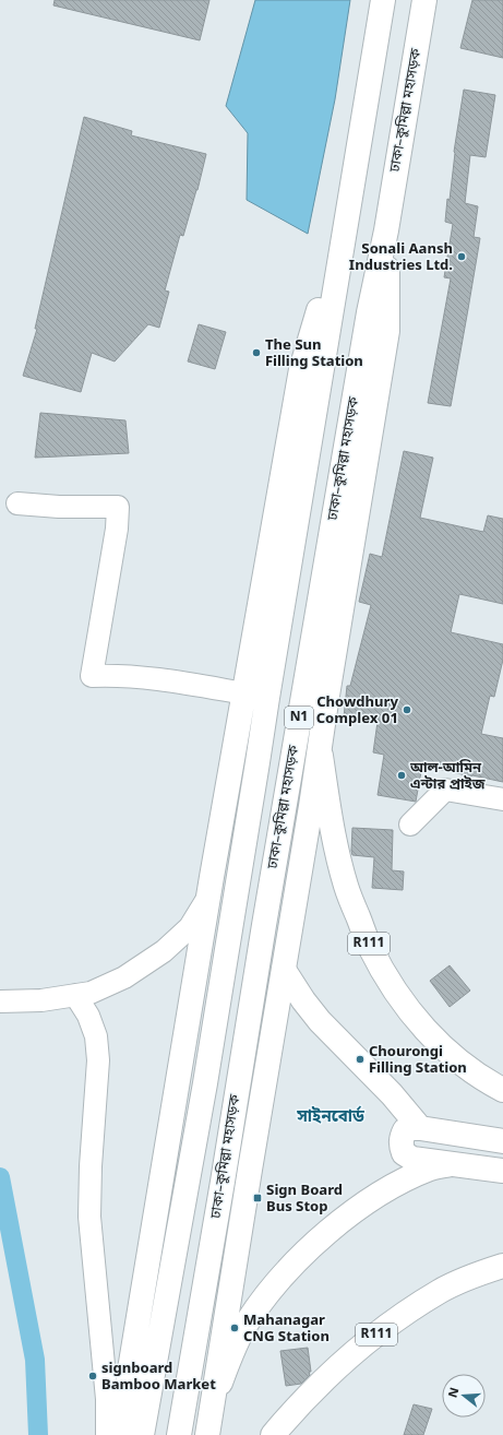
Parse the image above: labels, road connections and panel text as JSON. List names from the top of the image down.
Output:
{
  "streets": {
    "main road": ["ঢাকা–কুমিল্লা মহাসড়ক", "N1", "R111"]
  },
  "districts": ["সাইনবোর্ড"],
  "places": {
    "other": [
      "Sonali Aansh Industries Ltd.",
      "The Sun Filling Station",
      "Chowdhury Complex 01",
      "আল-আমিন এন্টার প্রাইজ",
      "Chourongi Filling Station",
      "Mahanagar CNG Station",
      "signboard Bamboo Market"
    ],
    "transit": ["Sign Board Bus Stop"]
  },
  "north": "left"
}
